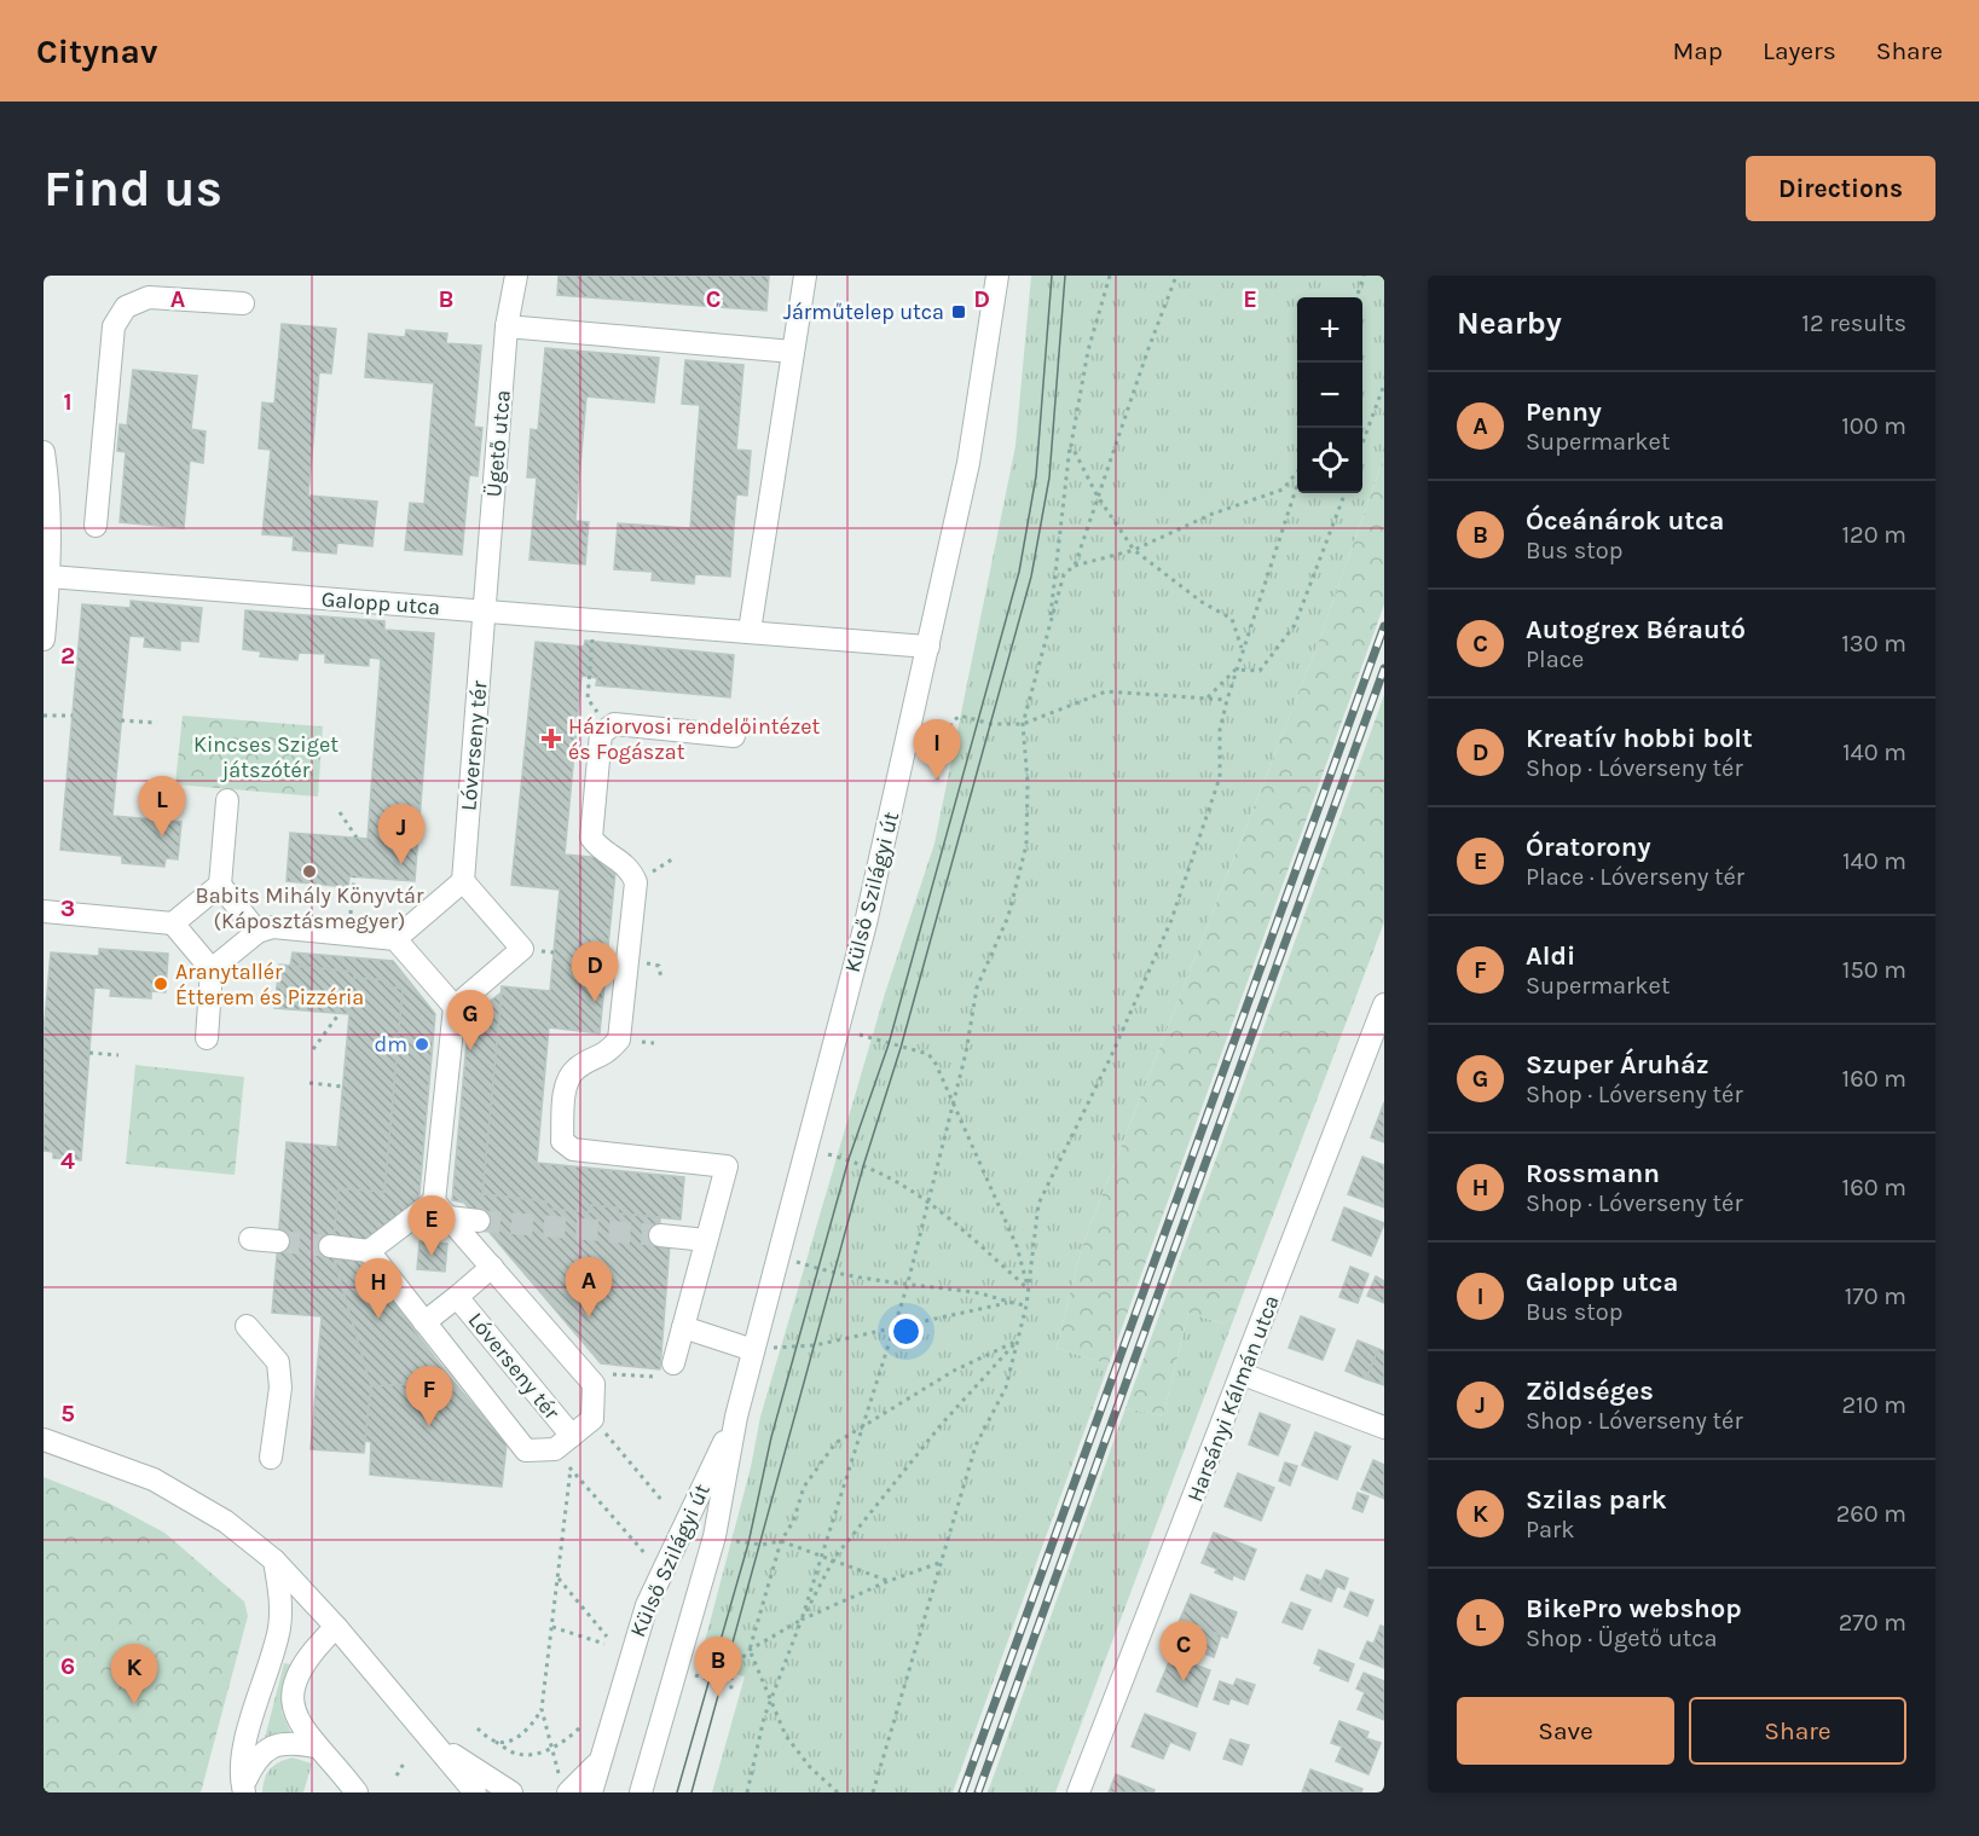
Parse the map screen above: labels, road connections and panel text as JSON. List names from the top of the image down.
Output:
{
  "streets": {
    "street": [
      "Ügető utca",
      "Galopp utca",
      "Lóverseny tér",
      "Külső Szilágyi út",
      "Harsányi Kálmán utca"
    ]
  },
  "crossings": [
    ["Ügető utca", "Galopp utca"],
    ["Ügető utca", "Lóverseny tér"],
    ["Galopp utca", "Lóverseny tér"],
    ["Galopp utca", "Külső Szilágyi út"]
  ],
  "parks": ["Kincses Sziget játszótér"],
  "places": {
    "transit": ["Járműtelep utca"],
    "health": ["Háziorvosi rendelőintézet és Fogászat"],
    "other": ["Babits Mihály Könyvtár (Káposztásmegyer)", "Aranytallér Étterem és Pizzéria", "dm"]
  },
  "page": {
    "header": "Citynav",
    "nav": ["Map", "Layers", "Share"],
    "buttons": [
      "Directions",
      ["Save", "Share"]
    ],
    "title": "Find us",
    "heading": ["Nearby", "12 results"],
    "map_buttons": ["+", "−"],
    "list": [
      {
        "mark": "A",
        "name": "Penny",
        "note": "Supermarket",
        "value": "100 m"
      },
      {
        "mark": "B",
        "name": "Óceánárok utca",
        "note": "Bus stop",
        "value": "120 m"
      },
      {
        "mark": "C",
        "name": "Autogrex Bérautó",
        "note": "Place",
        "value": "130 m"
      },
      {
        "mark": "D",
        "name": "Kreatív hobbi bolt",
        "note": "Shop · Lóverseny tér",
        "value": "140 m"
      },
      {
        "mark": "E",
        "name": "Óratorony",
        "note": "Place · Lóverseny tér",
        "value": "140 m"
      },
      {
        "mark": "F",
        "name": "Aldi",
        "note": "Supermarket",
        "value": "150 m"
      },
      {
        "mark": "G",
        "name": "Szuper Áruház",
        "note": "Shop · Lóverseny tér",
        "value": "160 m"
      },
      {
        "mark": "H",
        "name": "Rossmann",
        "note": "Shop · Lóverseny tér",
        "value": "160 m"
      },
      {
        "mark": "I",
        "name": "Galopp utca",
        "note": "Bus stop",
        "value": "170 m"
      },
      {
        "mark": "J",
        "name": "Zöldséges",
        "note": "Shop · Lóverseny tér",
        "value": "210 m"
      },
      {
        "mark": "K",
        "name": "Szilas park",
        "note": "Park",
        "value": "260 m"
      },
      {
        "mark": "L",
        "name": "BikePro webshop",
        "note": "Shop · Ügető utca",
        "value": "270 m"
      }
    ],
    "pins": [
      "I",
      "L",
      "J",
      "D",
      "G",
      "E",
      "A",
      "H",
      "F",
      "C",
      "B",
      "K"
    ]
  },
  "grid": {
    "columns": [
      "A",
      "B",
      "C",
      "D",
      "E"
    ],
    "rows": [
      "1",
      "2",
      "3",
      "4",
      "5",
      "6"
    ]
  }
}
